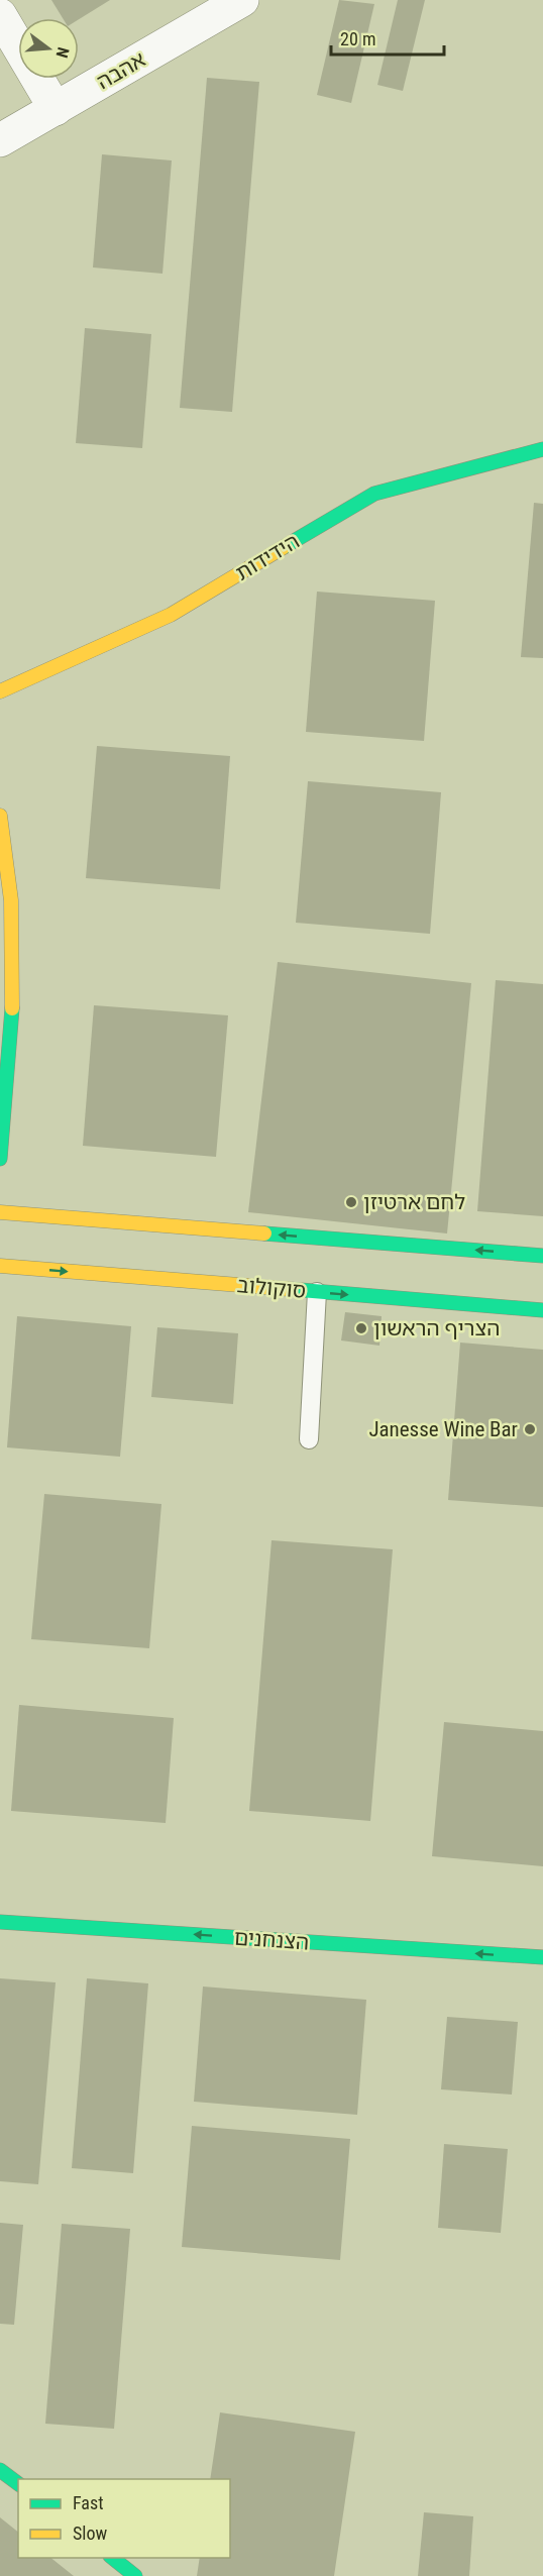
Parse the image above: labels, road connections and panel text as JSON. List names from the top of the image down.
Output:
{
  "streets": {
    "street": [
      "אהבה",
      "הידידות",
      "סוקולוב",
      "הצנחנים"
    ]
  },
  "one_way": ["הצנחנים"],
  "places": ["לחם ארטיזן", "הצריף הראשון", "Janesse Wine Bar"],
  "legend": ["Fast", "Slow"],
  "scale_bar": "20 m",
  "north": "right"
}
